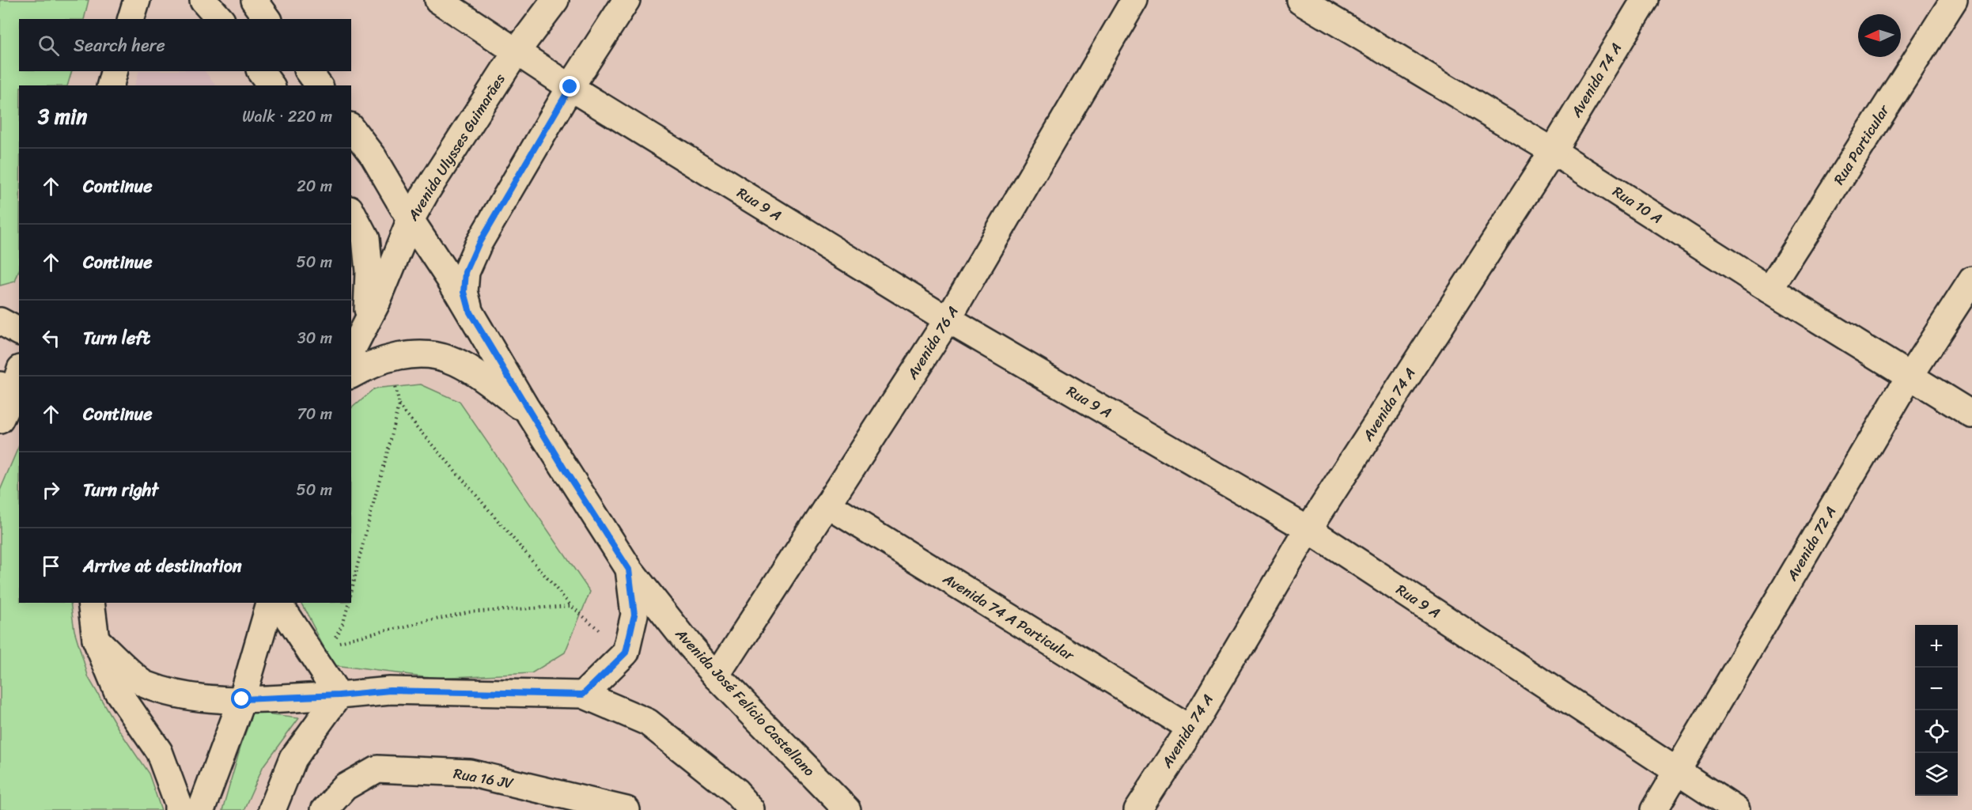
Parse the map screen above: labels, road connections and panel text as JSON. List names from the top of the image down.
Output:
{
  "streets": {
    "street": [
      "Avenida 74 A",
      "Rua Particular",
      "Avenida Ulysses Guimarães",
      "Rua 9 A",
      "Rua 10 A",
      "Avenida 76 A",
      "Avenida 72 A",
      "Avenida 74 A Particular",
      "Avenida José Felício Castellano",
      "Rua 16 JV"
    ]
  },
  "crossings": [
    ["Avenida 74 A", "Rua 9 A"],
    ["Avenida 74 A", "Rua 10 A"],
    ["Avenida 74 A", "Avenida 74 A Particular"],
    ["Rua Particular", "Rua 10 A"],
    ["Avenida Ulysses Guimarães", "Rua 9 A"],
    ["Avenida Ulysses Guimarães", "Avenida José Felício Castellano"],
    ["Rua 9 A", "Avenida 76 A"],
    ["Rua 9 A", "Avenida 72 A"],
    ["Rua 10 A", "Avenida 72 A"],
    ["Avenida 76 A", "Avenida 74 A Particular"],
    ["Avenida 76 A", "Avenida José Felício Castellano"]
  ],
  "north": "left",
  "page": {
    "search": "Search here",
    "heading": ["3 min", "Walk · 220 m"],
    "list": [
      ["Continue", "20 m"],
      ["Continue", "50 m"],
      ["Turn left", "30 m"],
      ["Continue", "70 m"],
      ["Turn right", "50 m"],
      "Arrive at destination"
    ],
    "map_buttons": ["+", "−"]
  }
}
